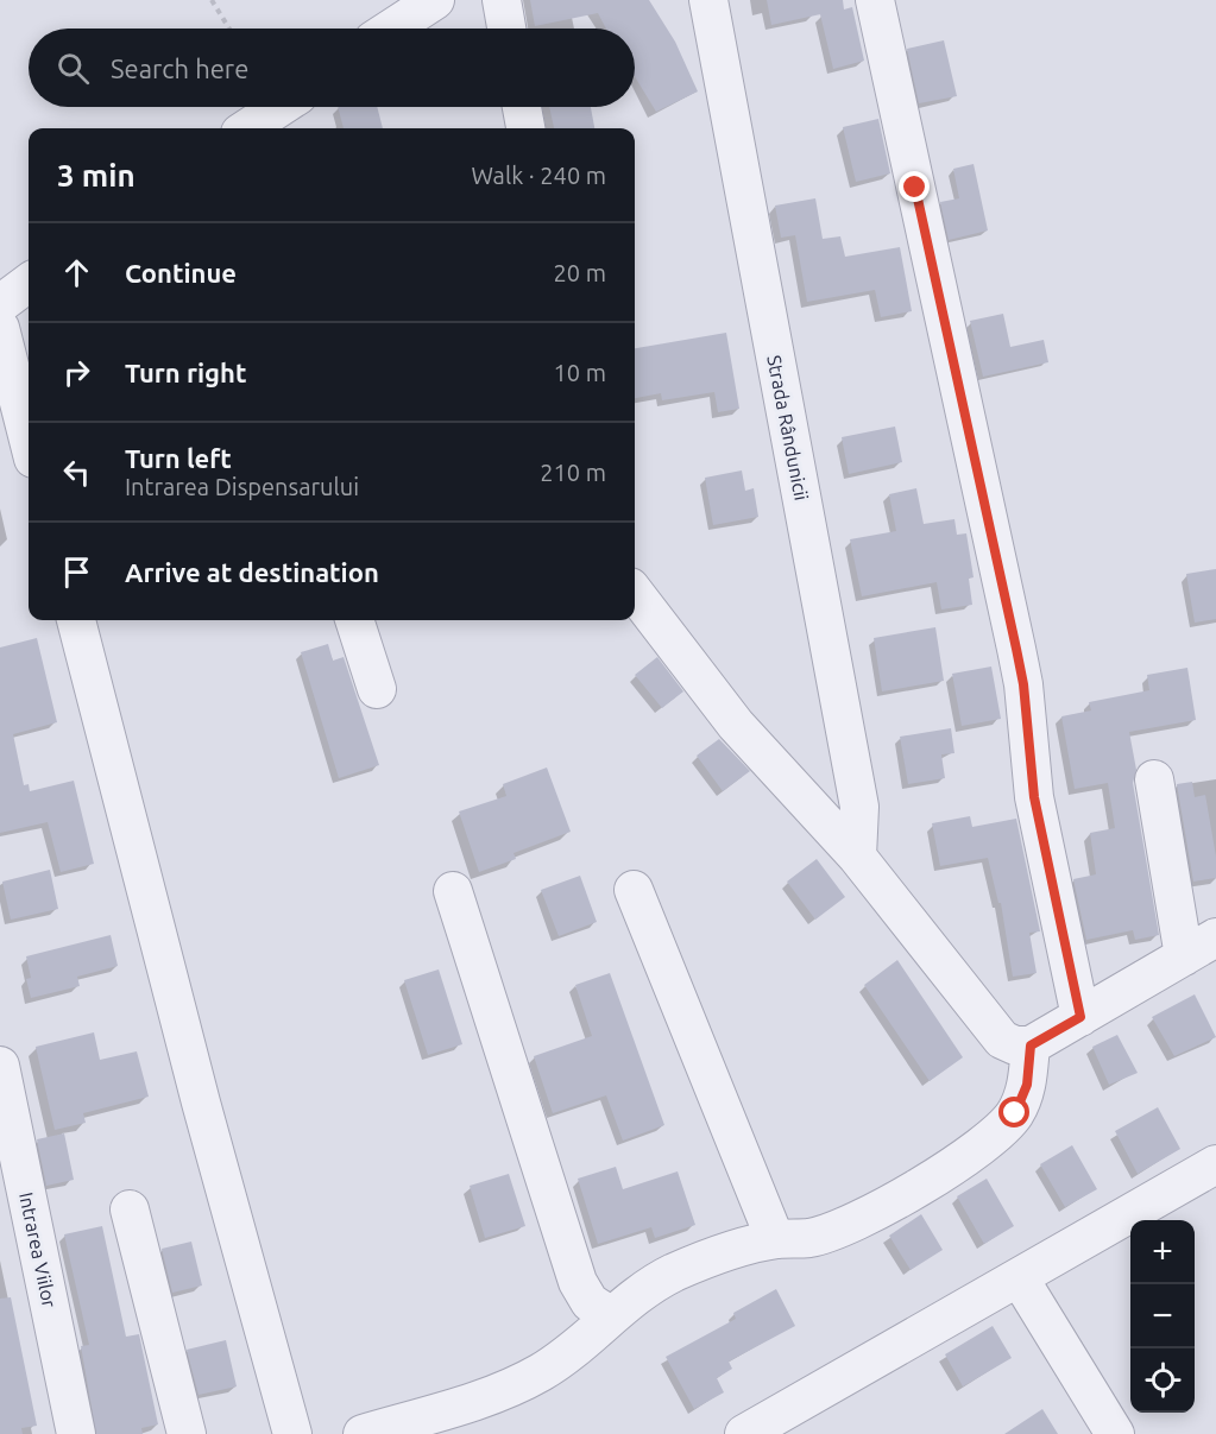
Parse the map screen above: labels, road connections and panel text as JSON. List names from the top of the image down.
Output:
{
  "streets": {
    "street": ["Strada Rândunicii", "Intrarea Viilor"]
  },
  "page": {
    "search": "Search here",
    "heading": ["3 min", "Walk · 240 m"],
    "list": [
      ["Continue", "20 m"],
      ["Turn right", "10 m"],
      ["Turn left", "Intrarea Dispensarului", "210 m"],
      "Arrive at destination"
    ],
    "map_buttons": ["+", "−"]
  }
}
